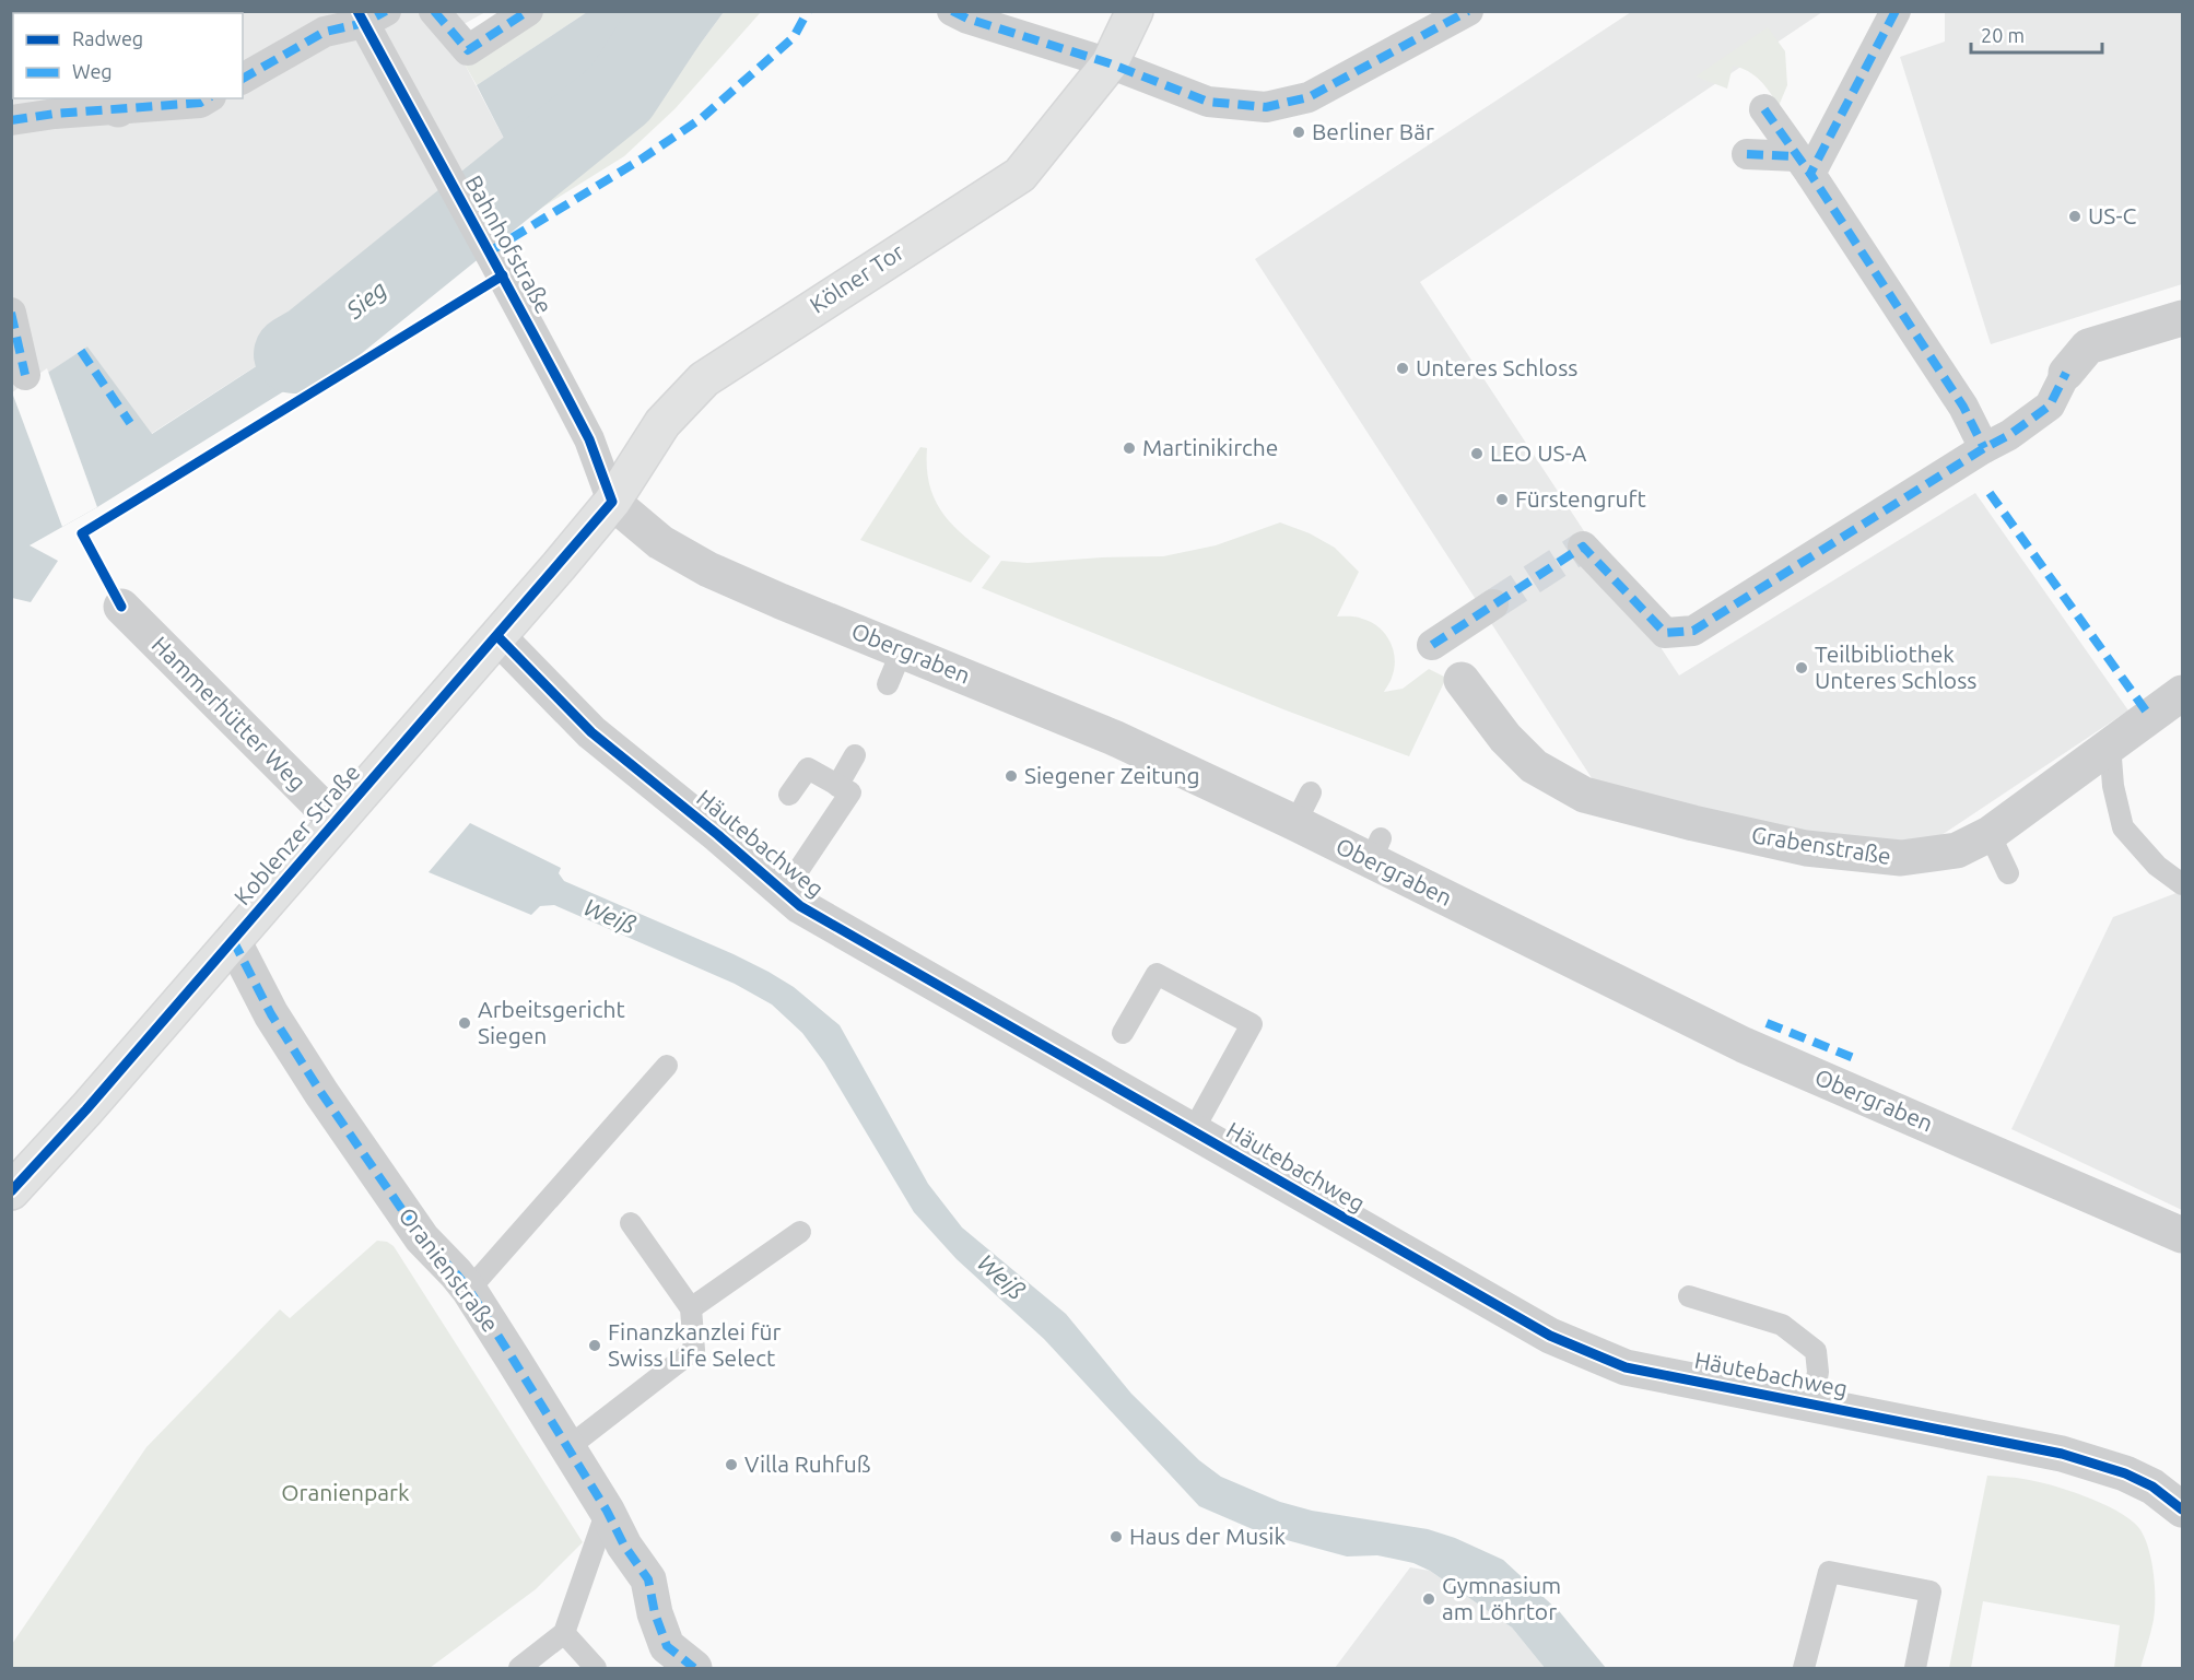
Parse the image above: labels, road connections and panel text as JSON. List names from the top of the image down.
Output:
{
  "streets": {
    "main road": ["Kölner Tor", "Koblenzer Straße"],
    "street": [
      "Bahnhofstraße",
      "Obergraben",
      "Hammerhütter Weg",
      "Häutebachweg",
      "Grabenstraße",
      "Oranienstraße"
    ]
  },
  "crossings": [
    ["Bahnhofstraße", "Kölner Tor"],
    ["Bahnhofstraße", "Obergraben"],
    ["Bahnhofstraße", "Koblenzer Straße"],
    ["Kölner Tor", "Obergraben"],
    ["Kölner Tor", "Koblenzer Straße"],
    ["Obergraben", "Koblenzer Straße"],
    ["Hammerhütter Weg", "Koblenzer Straße"],
    ["Koblenzer Straße", "Häutebachweg"],
    ["Koblenzer Straße", "Oranienstraße"]
  ],
  "water": ["Sieg", "Weiß"],
  "parks": ["Oranienpark"],
  "places": [
    "Berliner Bär",
    "US-C",
    "Unteres Schloss",
    "Martinikirche",
    "LEO US-A",
    "Fürstengruft",
    "Teilbibliothek Unteres Schloss",
    "Siegener Zeitung",
    "Arbeitsgericht Siegen",
    "Finanzkanzlei für Swiss Life Select",
    "Villa Ruhfuß",
    "Haus der Musik",
    "Gymnasium am Löhrtor"
  ],
  "legend": ["Radweg", "Weg"],
  "scale_bar": "20 m"
}
